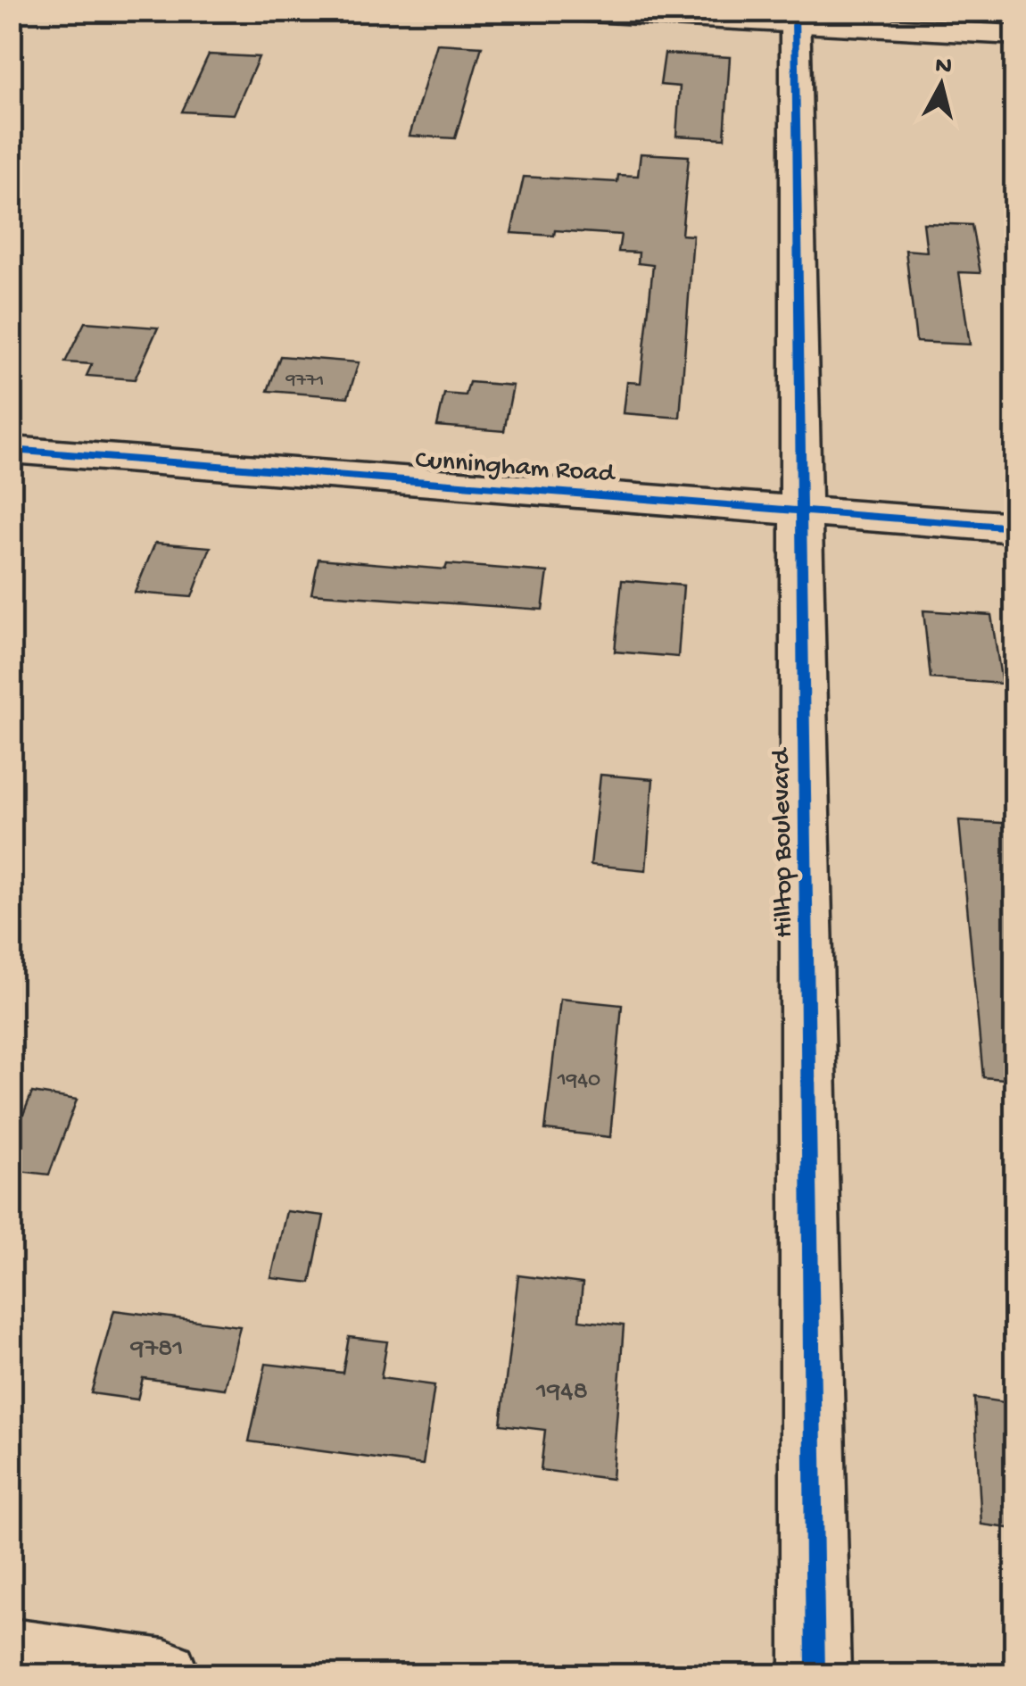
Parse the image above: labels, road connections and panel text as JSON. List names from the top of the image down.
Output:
{
  "streets": {
    "street": ["Cunningham Road", "Hilltop Boulevard"]
  },
  "crossings": [
    ["Cunningham Road", "Hilltop Boulevard"]
  ],
  "house_numbers": [
    "9771",
    "1940",
    "9781",
    "1948"
  ],
  "north": "top"
}
